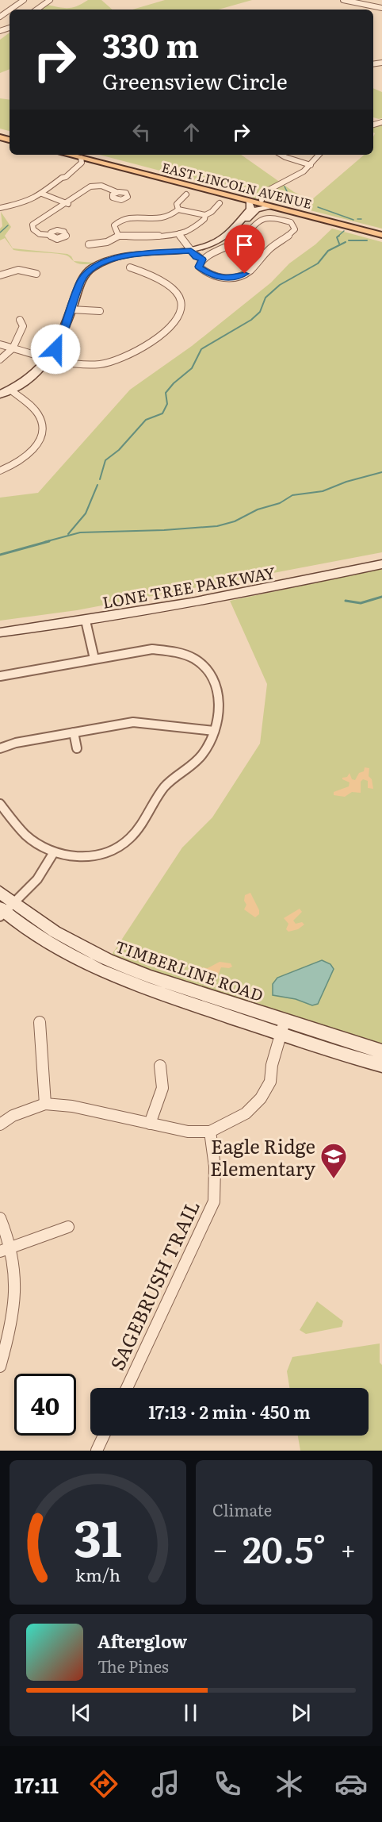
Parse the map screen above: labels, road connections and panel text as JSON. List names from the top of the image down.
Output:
{
  "streets": {
    "main road": ["EAST LINCOLN AVENUE"],
    "street": ["LONE TREE PARKWAY", "TIMBERLINE ROAD", "SAGEBRUSH TRAIL"]
  },
  "places": {
    "school or university": ["Eagle Ridge Elementary"]
  },
  "page": {
    "turn": ["330 m", "Greensview Circle"],
    "limit": "40",
    "trip": "17:13 · 2 min · 450 m",
    "tile": "Climate",
    "heat": ["−", "20.5°", "+"],
    "song": ["Afterglow", "The Pines"],
    "tabs": "17:11",
    "gauge": ["31", "km/h"]
  }
}
